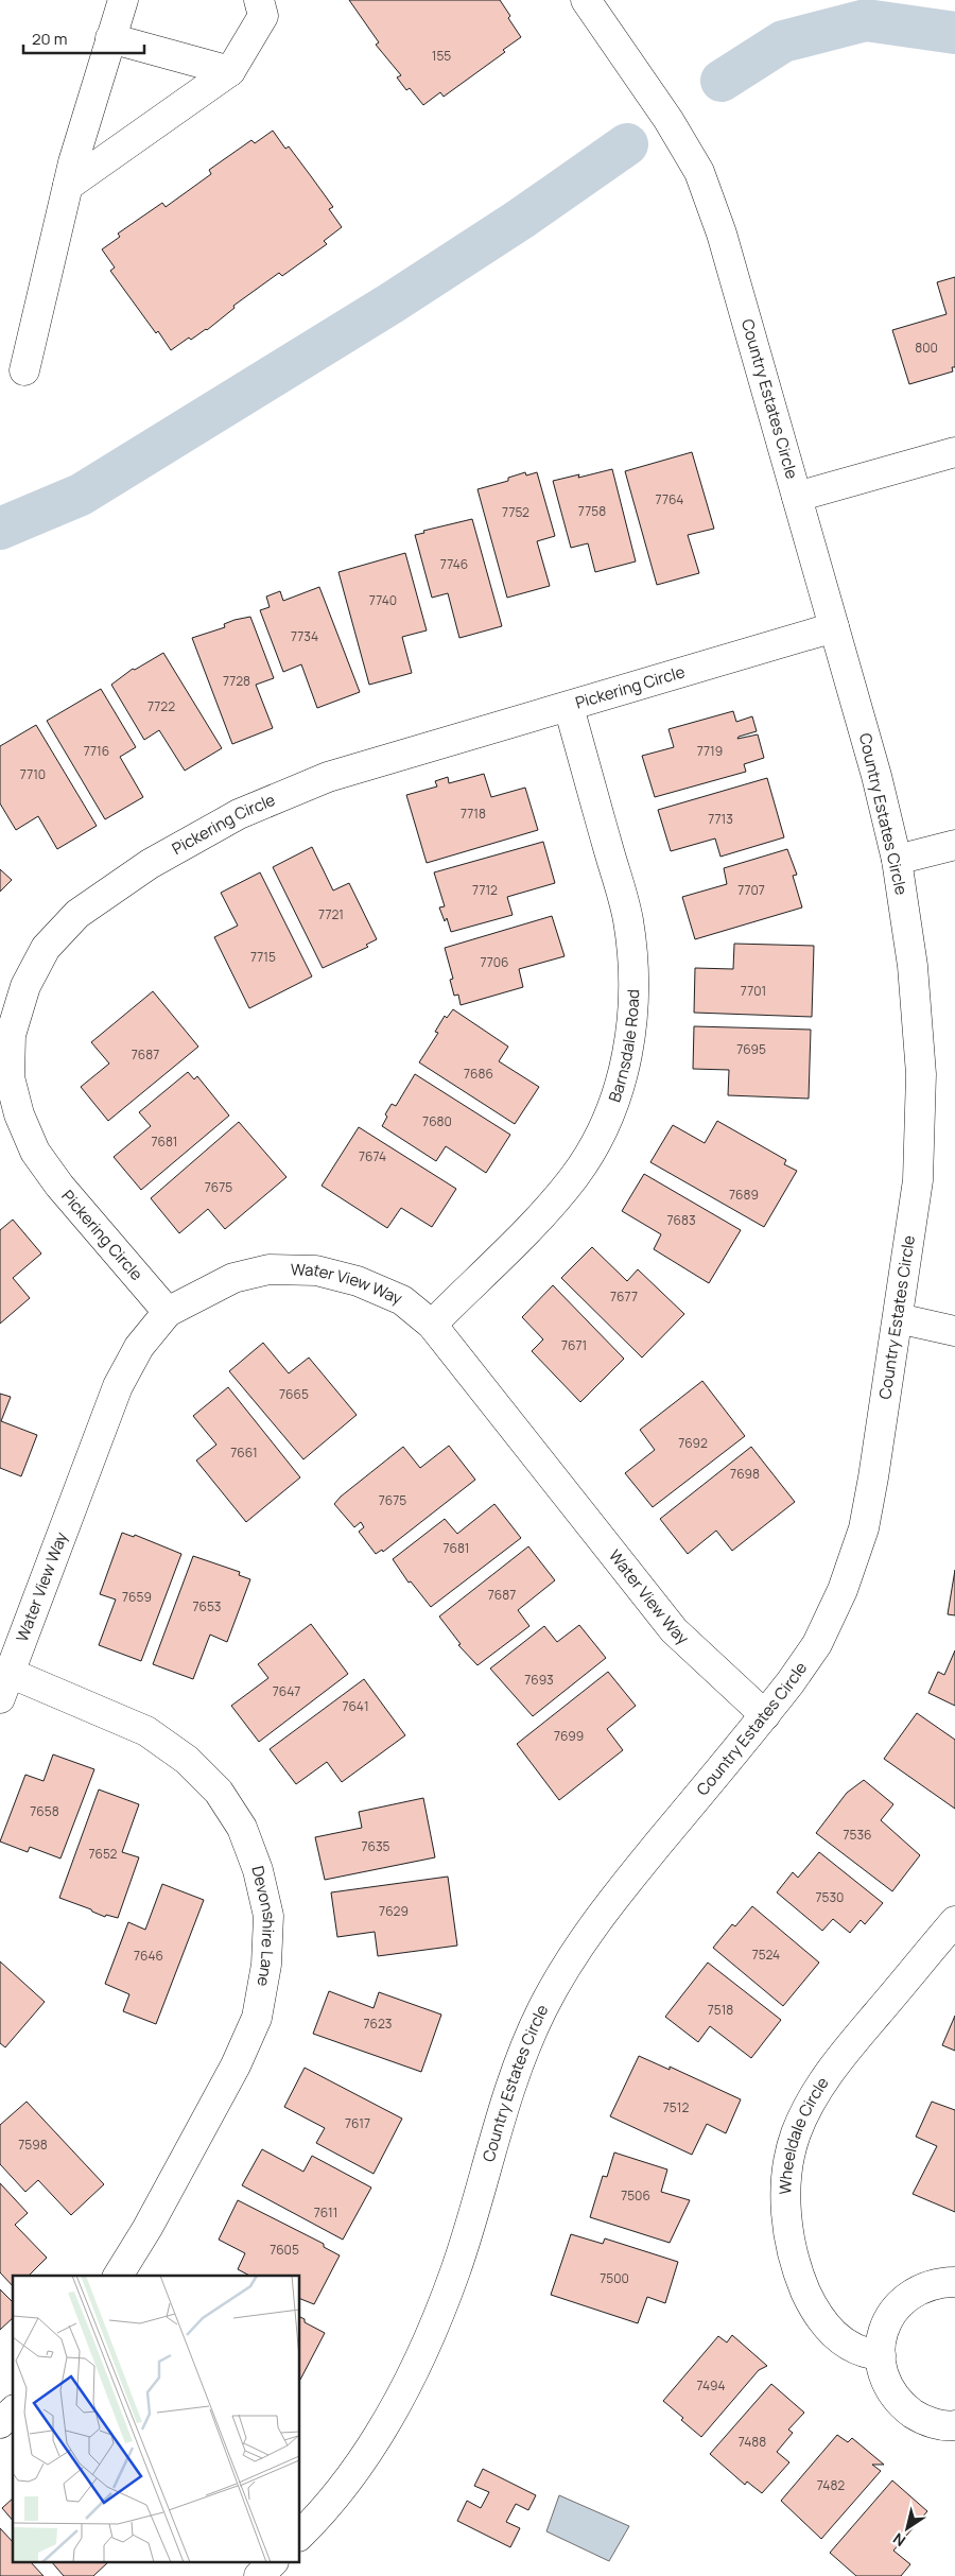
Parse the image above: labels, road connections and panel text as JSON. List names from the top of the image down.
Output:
{
  "streets": {
    "street": [
      "Country Estates Circle",
      "Pickering Circle",
      "Barnsdale Road",
      "Water View Way",
      "Devonshire Lane",
      "Wheeldale Circle"
    ]
  },
  "crossings": [
    ["Country Estates Circle", "Pickering Circle"],
    ["Country Estates Circle", "Water View Way"],
    ["Pickering Circle", "Barnsdale Road"],
    ["Pickering Circle", "Water View Way"],
    ["Barnsdale Road", "Water View Way"],
    ["Water View Way", "Devonshire Lane"]
  ],
  "house_numbers": [
    "155",
    "800",
    "7764",
    "7758",
    "7752",
    "7746",
    "7740",
    "7734",
    "7728",
    "7722",
    "7716",
    "7719",
    "7710",
    "7718",
    "7713",
    "7712",
    "7707",
    "7721",
    "7715",
    "7706",
    "7701",
    "7695",
    "7687",
    "7686",
    "7680",
    "7681",
    "7674",
    "7675",
    "7689",
    "7683",
    "7677",
    "7671",
    "7665",
    "7692",
    "7661",
    "7698",
    "7675",
    "7681",
    "7687",
    "7659",
    "7653",
    "7693",
    "7647",
    "7641",
    "7699",
    "7658",
    "7536",
    "7635",
    "7652",
    "7530",
    "7629",
    "7524",
    "7646",
    "7518",
    "7623",
    "7512",
    "7617",
    "7598",
    "7506",
    "7611",
    "7605",
    "7500",
    "7494",
    "7488",
    "7482"
  ],
  "scale_bar": "20 m",
  "north": "bottom left"
}
